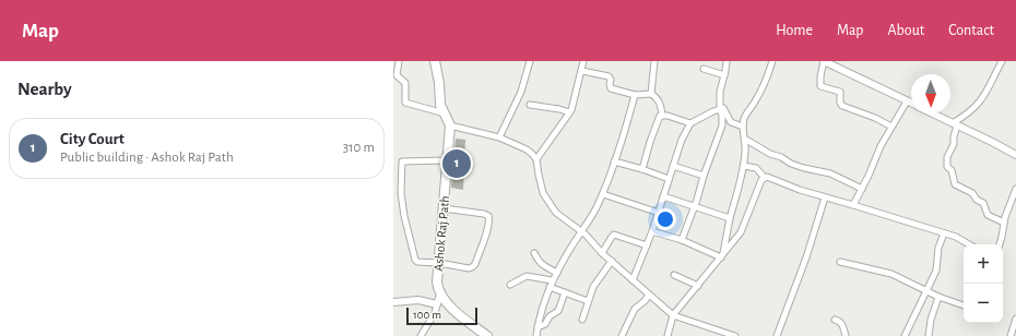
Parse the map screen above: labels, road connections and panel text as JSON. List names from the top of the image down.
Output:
{
  "streets": {
    "main road": ["Ashok Raj Path"]
  },
  "scale_bar": "100 m",
  "north": "bottom",
  "page": {
    "header": "Map",
    "nav": [
      "Home",
      "Map",
      "About",
      "Contact"
    ],
    "heading": "Nearby",
    "list": [
      {
        "mark": "1",
        "name": "City Court",
        "note": "Public building · Ashok Raj Path",
        "value": "310 m"
      }
    ],
    "pins": "1",
    "map_buttons": ["+", "−"],
    "scale": "100 m"
  }
}
